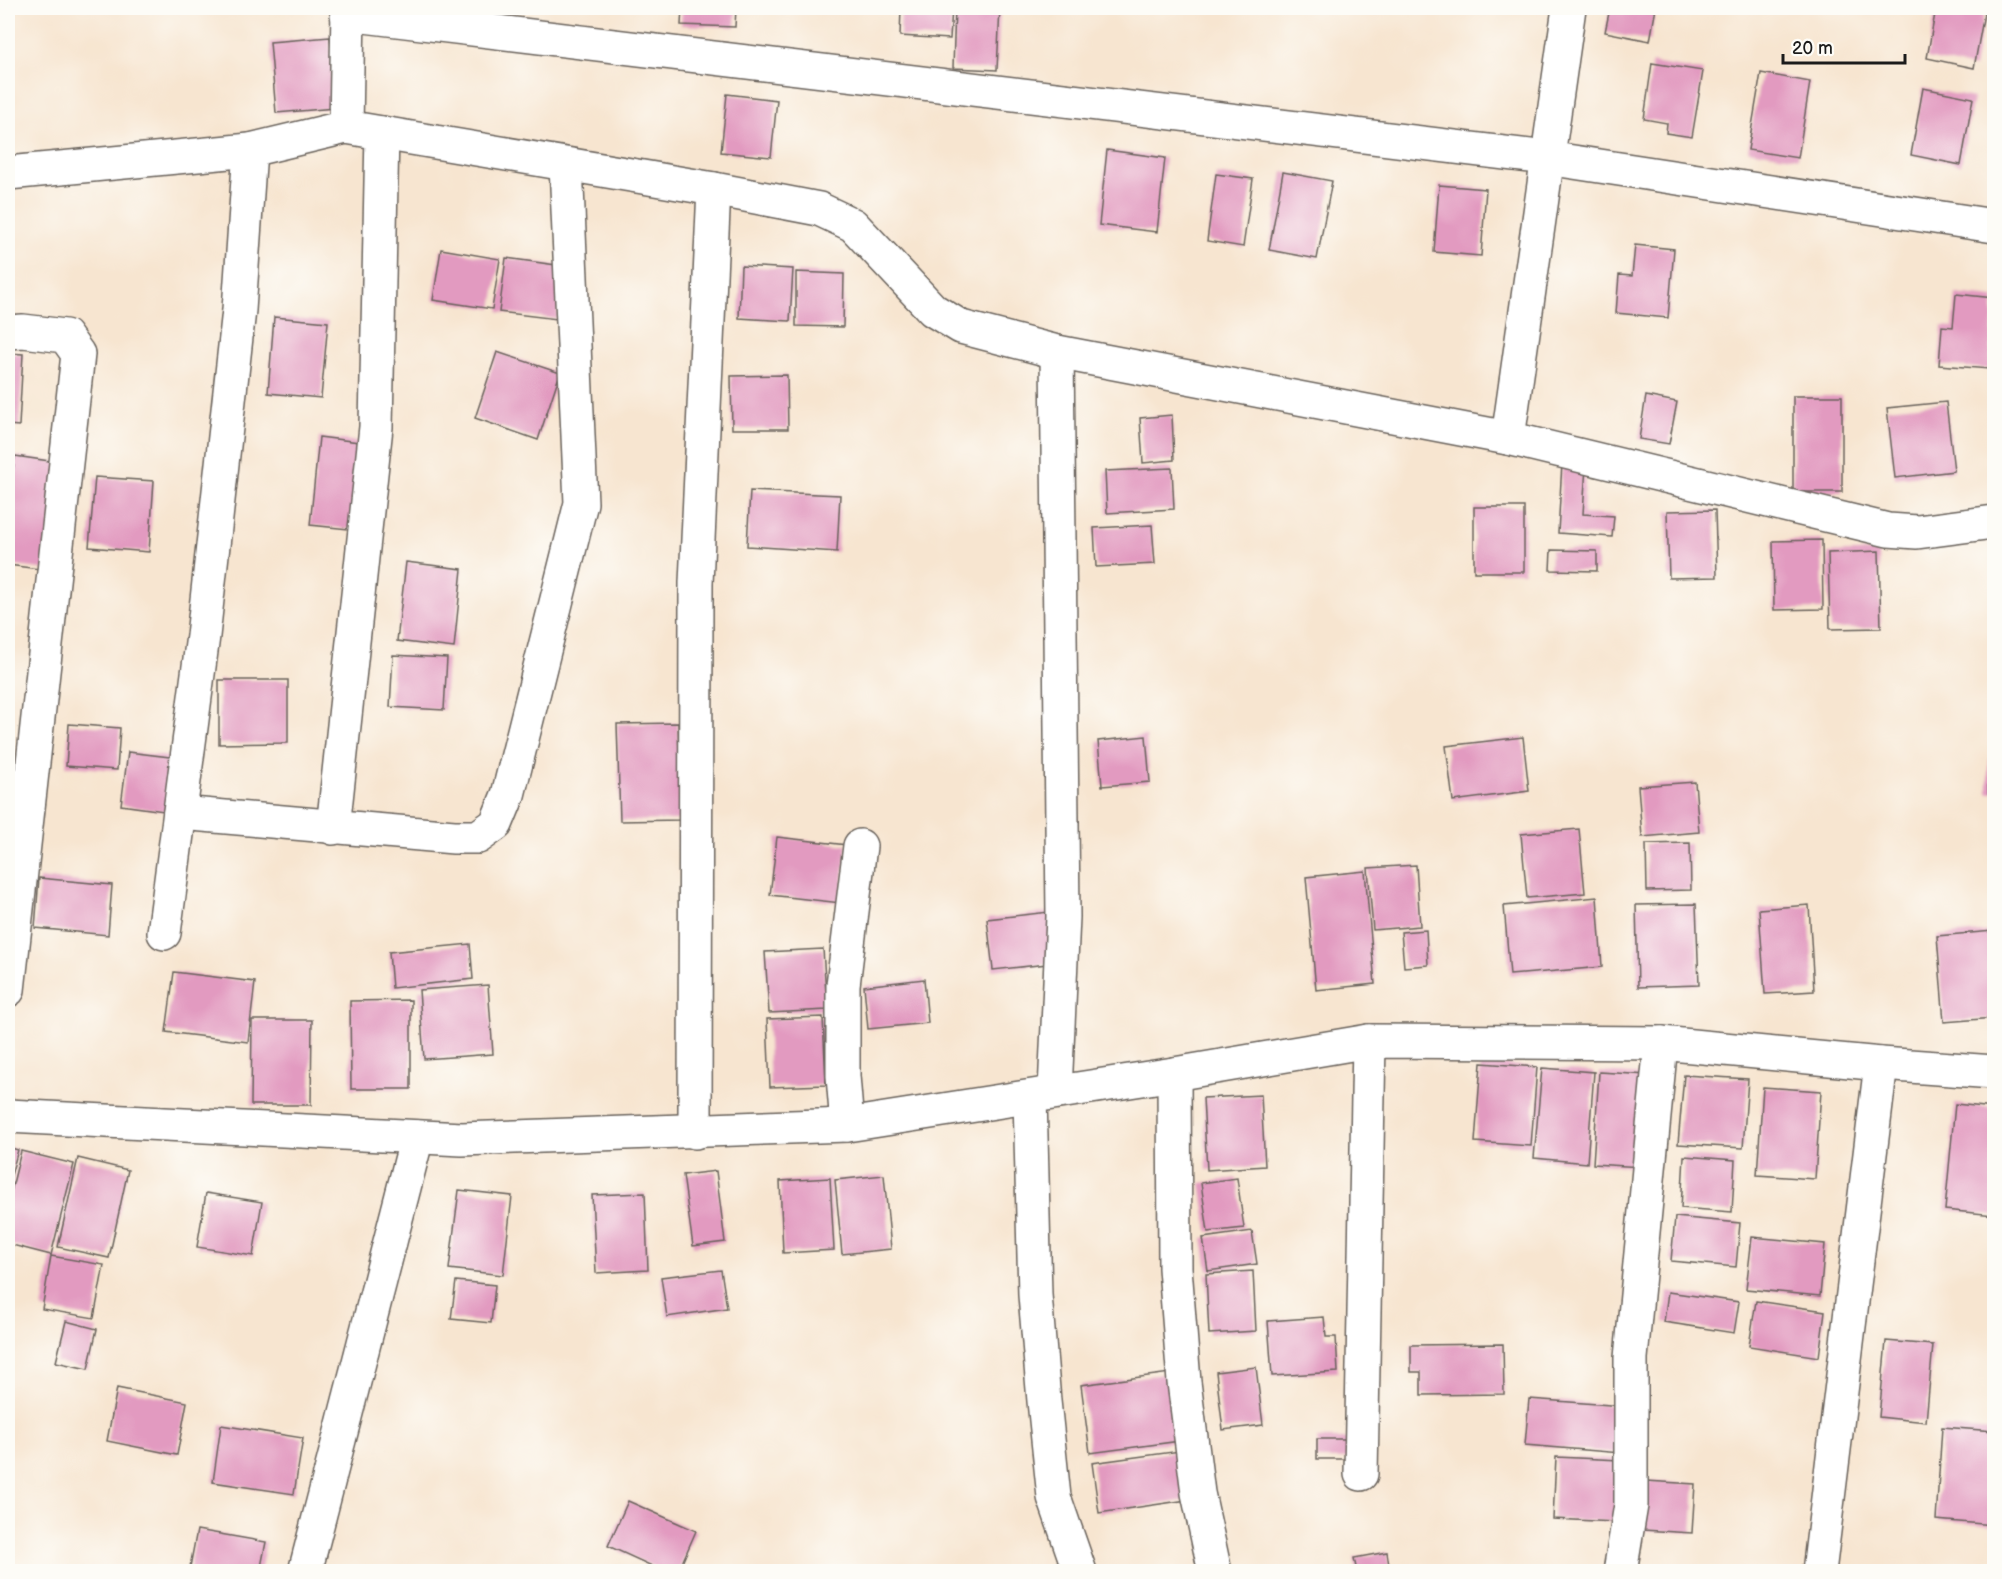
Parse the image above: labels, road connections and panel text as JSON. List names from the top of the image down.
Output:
{
  "scale_bar": "20 m"
}
